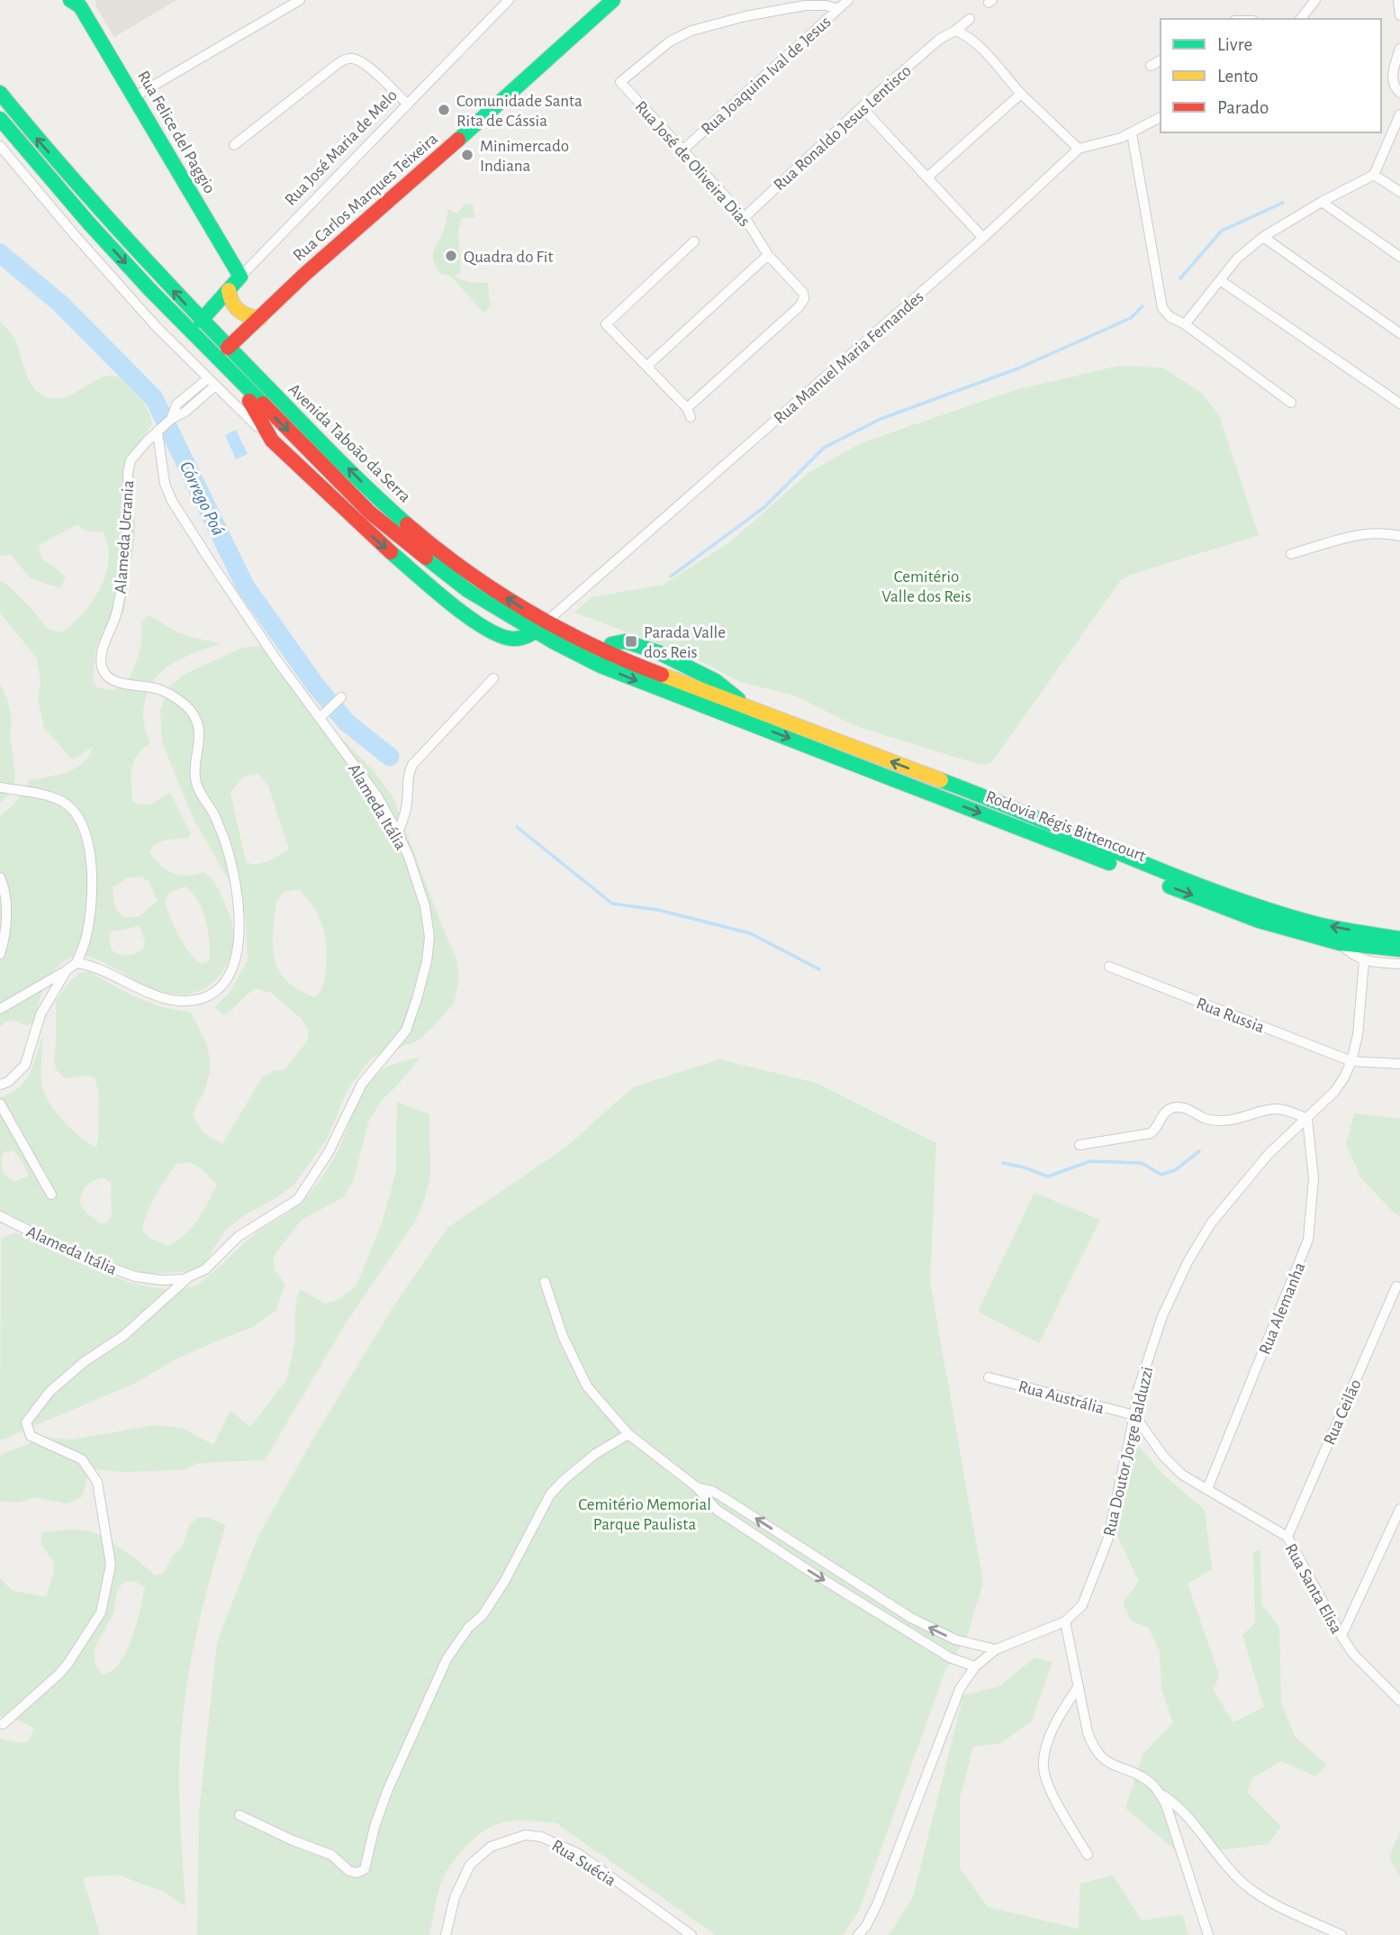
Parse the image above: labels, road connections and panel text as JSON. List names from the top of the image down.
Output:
{
  "streets": {
    "main road": [
      "Rua Felice del Paggio",
      "Rua José Maria de Melo",
      "Rua Carlos Marques Teixeira",
      "Avenida Taboão da Serra",
      "Rodovia Régis Bittencourt"
    ],
    "street": [
      "Rua Joaquim Ival de Jesus",
      "Rua Ronaldo Jesus Lentisco",
      "Rua José de Oliveira Dias",
      "Rua Manuel Maria Fernandes",
      "Alameda Ucrania",
      "Alameda Itália",
      "Rua Russia",
      "Rua Alemanha",
      "Rua Austrália",
      "Rua Ceilão",
      "Rua Doutor Jorge Balduzzi",
      "Rua Santa Elisa",
      "Rua Suécia"
    ]
  },
  "crossings": [
    ["Rua Joaquim Ival de Jesus", "Rua José de Oliveira Dias"],
    ["Rua Ronaldo Jesus Lentisco", "Rua José de Oliveira Dias"],
    ["Rua Felice del Paggio", "Rua José Maria de Melo"],
    ["Rua José Maria de Melo", "Avenida Taboão da Serra"],
    ["Rua Carlos Marques Teixeira", "Avenida Taboão da Serra"],
    ["Rua Manuel Maria Fernandes", "Avenida Taboão da Serra"],
    ["Avenida Taboão da Serra", "Rodovia Régis Bittencourt"],
    ["Alameda Ucrania", "Alameda Itália"],
    ["Rua Russia", "Rua Doutor Jorge Balduzzi"],
    ["Rua Alemanha", "Rua Doutor Jorge Balduzzi"],
    ["Rua Alemanha", "Rua Santa Elisa"],
    ["Rua Austrália", "Rua Doutor Jorge Balduzzi"],
    ["Rua Austrália", "Rua Santa Elisa"],
    ["Rua Ceilão", "Rua Santa Elisa"],
    ["Rua Doutor Jorge Balduzzi", "Rua Santa Elisa"]
  ],
  "water": ["Córrego Poá"],
  "parks": ["Cemitério Valle dos Reis", "Cemitério Memorial Parque Paulista"],
  "places": {
    "other": ["Comunidade Santa Rita de Cássia", "Minimercado Indiana", "Quadra do Fit"],
    "transit": ["Parada Valle dos Reis"]
  },
  "legend": ["Livre", "Lento", "Parado"]
}
